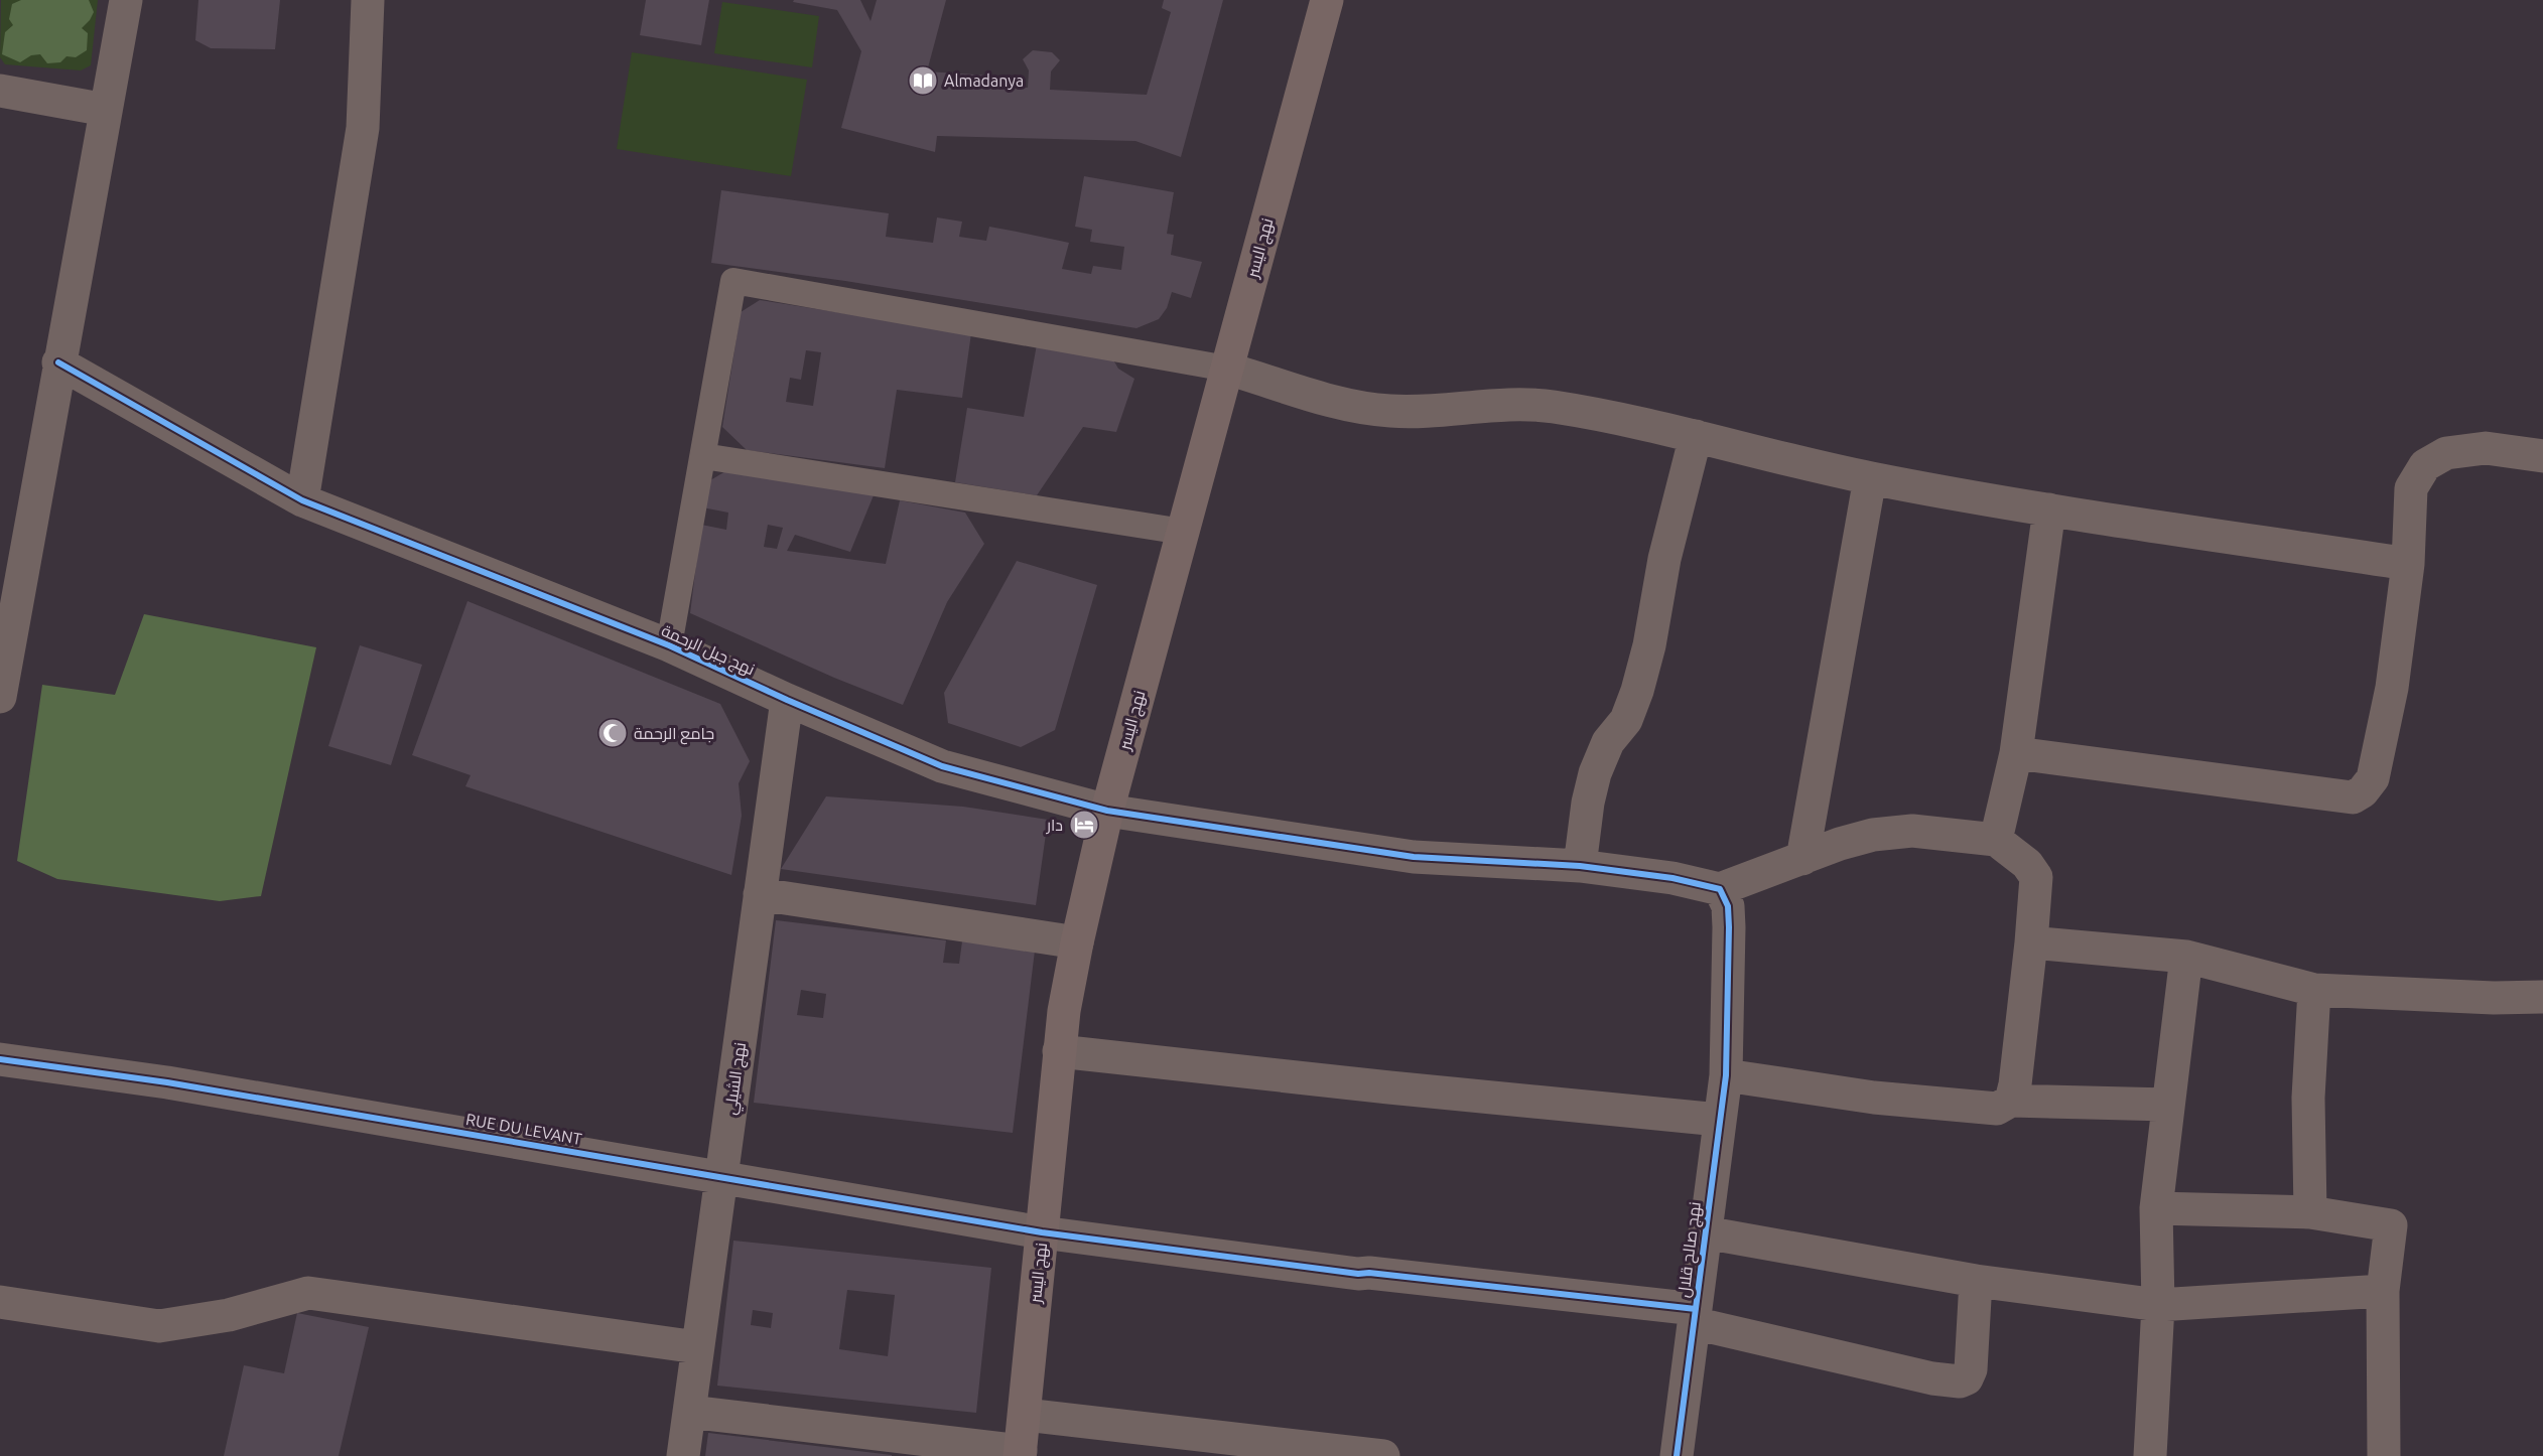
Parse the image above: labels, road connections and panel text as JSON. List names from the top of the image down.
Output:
{
  "streets": {
    "main road": ["نهج اليسر"],
    "street": [
      "نهج جبل الرحمة",
      "نهج الشيلي",
      "RUE DU LEVANT",
      "نهج صالح قلال"
    ]
  },
  "crossings": [
    ["نهج اليسر", "نهج جبل الرحمة"],
    ["نهج اليسر", "RUE DU LEVANT"],
    ["نهج جبل الرحمة", "نهج الشيلي"],
    ["نهج جبل الرحمة", "نهج صالح قلال"],
    ["نهج الشيلي", "RUE DU LEVANT"],
    ["RUE DU LEVANT", "نهج صالح قلال"]
  ],
  "places": {
    "library": ["Almadanya"],
    "mosque": ["جامع الرحمة"],
    "hotel": ["دار"]
  }
}
